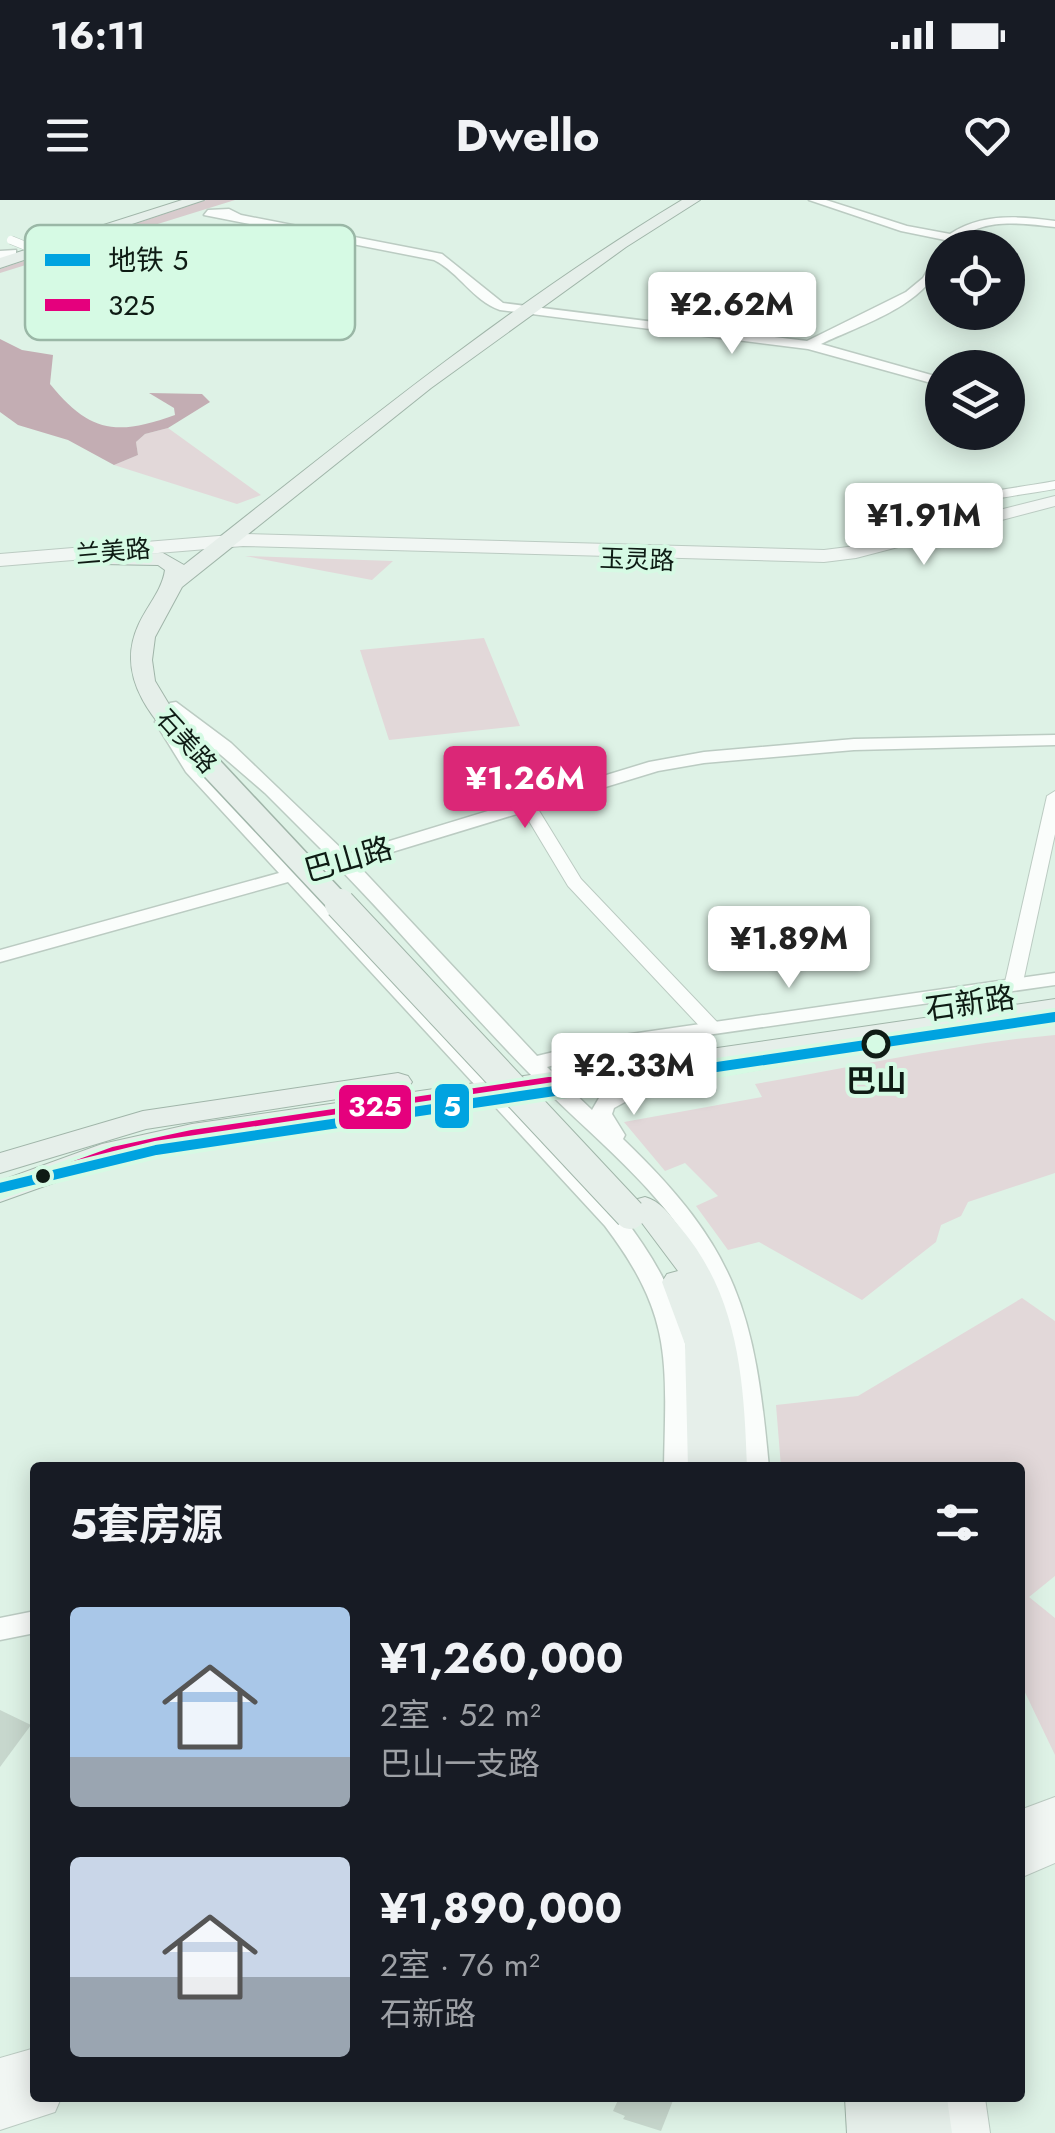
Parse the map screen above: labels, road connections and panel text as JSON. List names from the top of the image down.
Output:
{
  "streets": {
    "main road": [
      "兰美路",
      "玉灵路",
      "石美路",
      "石新路"
    ],
    "street": ["巴山路"]
  },
  "crossings": [
    ["兰美路", "玉灵路"],
    ["兰美路", "石美路"],
    ["玉灵路", "石美路"]
  ],
  "places": ["巴山"],
  "lines": ["metro line 5", "transit line 325"],
  "legend": ["地铁 5", "325"],
  "page": {
    "status": "16:11",
    "header": "Dwello",
    "price": [
      "¥2.62M",
      "¥1.91M",
      "¥1.26M",
      "¥1.89M",
      "¥2.33M"
    ],
    "heading": "5套房源",
    "list": [
      {
        "name": "¥1,260,000",
        "note": "2室 · 52 m² · 巴山一支路"
      },
      {
        "name": "¥1,890,000",
        "note": "2室 · 76 m² · 石新路"
      }
    ]
  }
}
